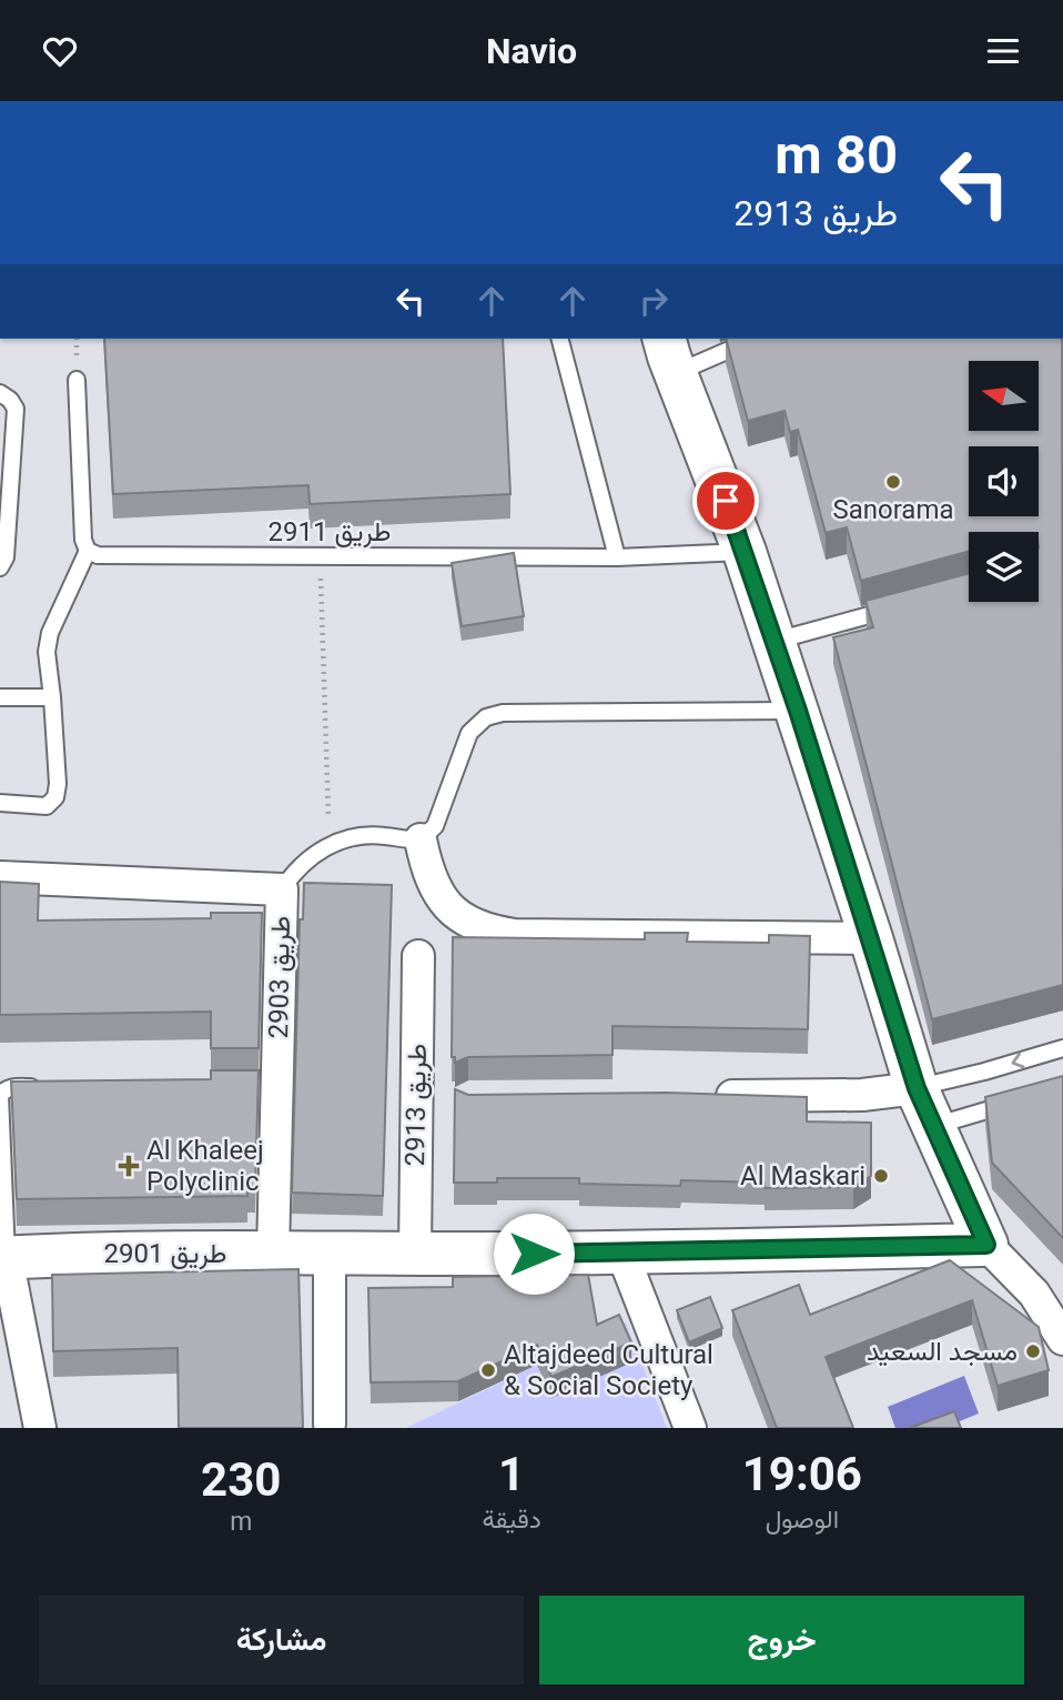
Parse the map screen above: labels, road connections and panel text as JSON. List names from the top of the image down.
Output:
{
  "streets": {
    "street": ["طريق 2903", "طريق 2913", "طريق 2901"],
    "lane": ["طريق 2911"]
  },
  "crossings": [
    ["طريق 2903", "طريق 2901"],
    ["طريق 2913", "طريق 2901"]
  ],
  "places": {
    "other": [
      "Sanorama",
      "Al Maskari",
      "مسجد السعيد",
      "Altajdeed Cultural & Social Society"
    ],
    "health": ["Al Khaleej Polyclinic"]
  },
  "north": "left",
  "page": {
    "header": "Navio",
    "turn": ["80 m", "طريق 2913"],
    "eta": [
      "19:06",
      "الوصول",
      "1",
      "دقيقة",
      "230",
      "m"
    ],
    "buttons": ["خروج", "مشاركة"]
  }
}
